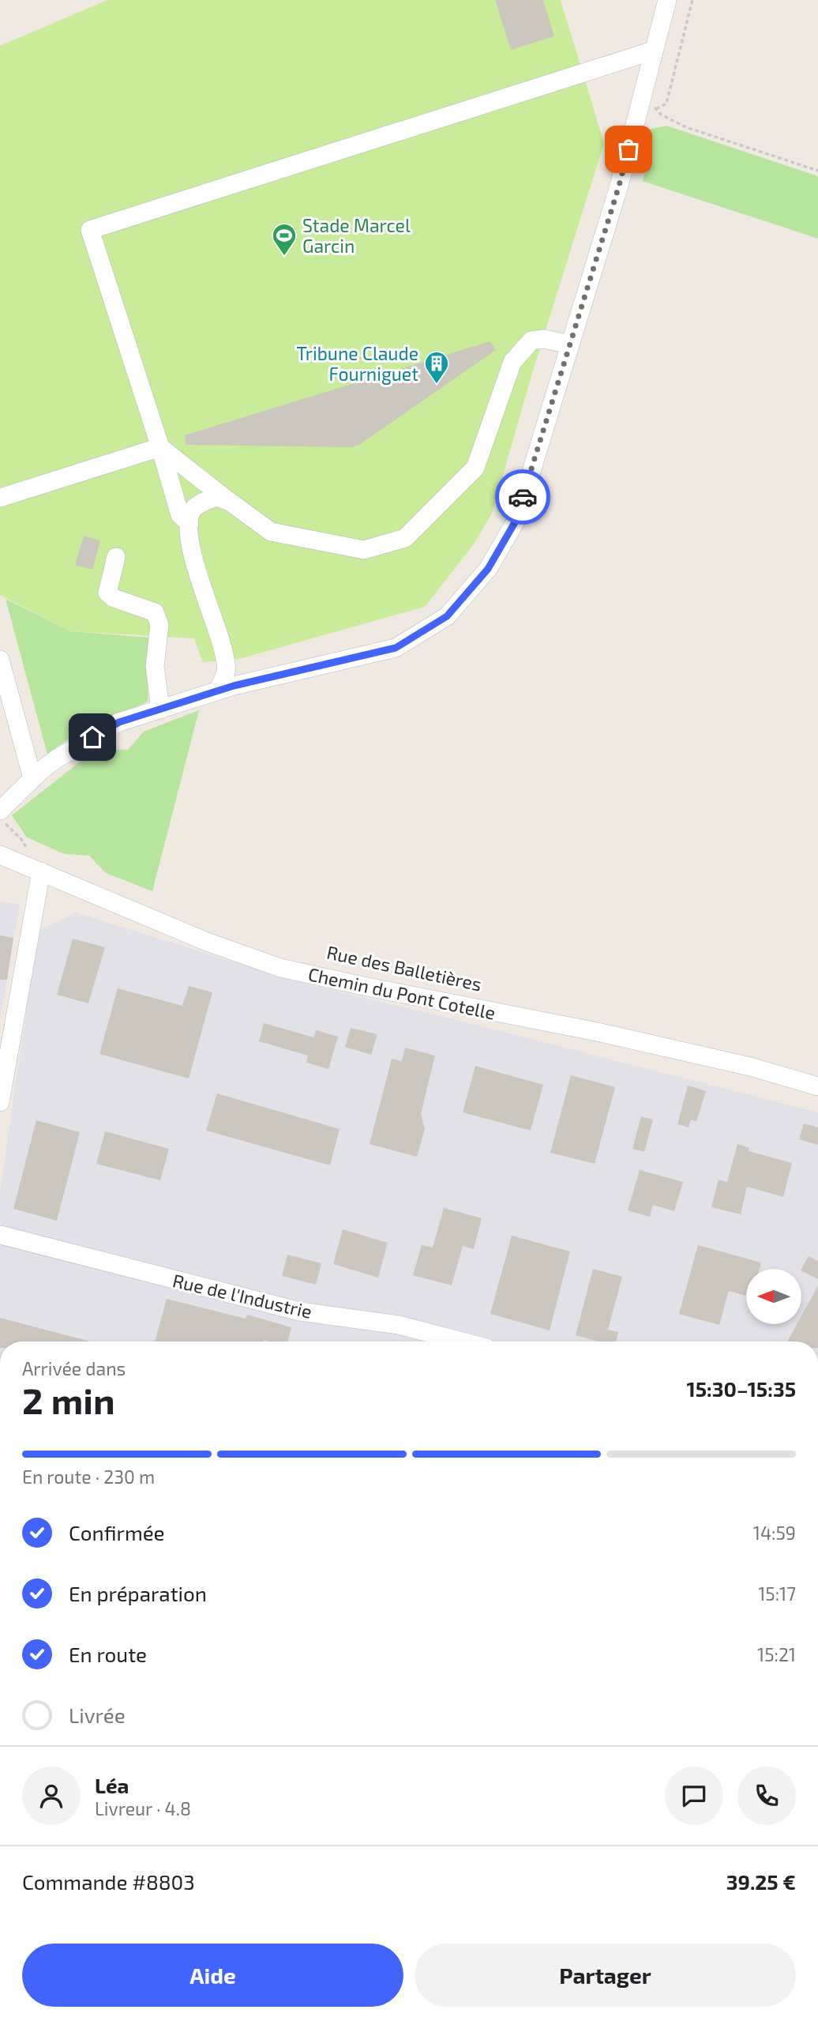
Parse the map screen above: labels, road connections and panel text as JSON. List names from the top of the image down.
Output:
{
  "streets": {
    "street": ["Chemin du Pont Cotelle", "Rue de l'Industrie"]
  },
  "places": {
    "sports": ["Stade Marcel Garcin"],
    "building": ["Tribune Claude Fourniguet"]
  },
  "north": "left",
  "page": {
    "heading": ["2 min", "Arrivée dans", "15:30–15:35"],
    "panel": [
      "Léa",
      "Livreur · 4.8",
      "Commande #8803",
      "39.25 €"
    ],
    "bar": "En route · 230 m",
    "list": [
      ["Confirmée", "14:59"],
      ["En préparation", "15:17"],
      ["En route", "15:21"],
      "Livrée"
    ],
    "buttons": ["Aide", "Partager"]
  }
}
